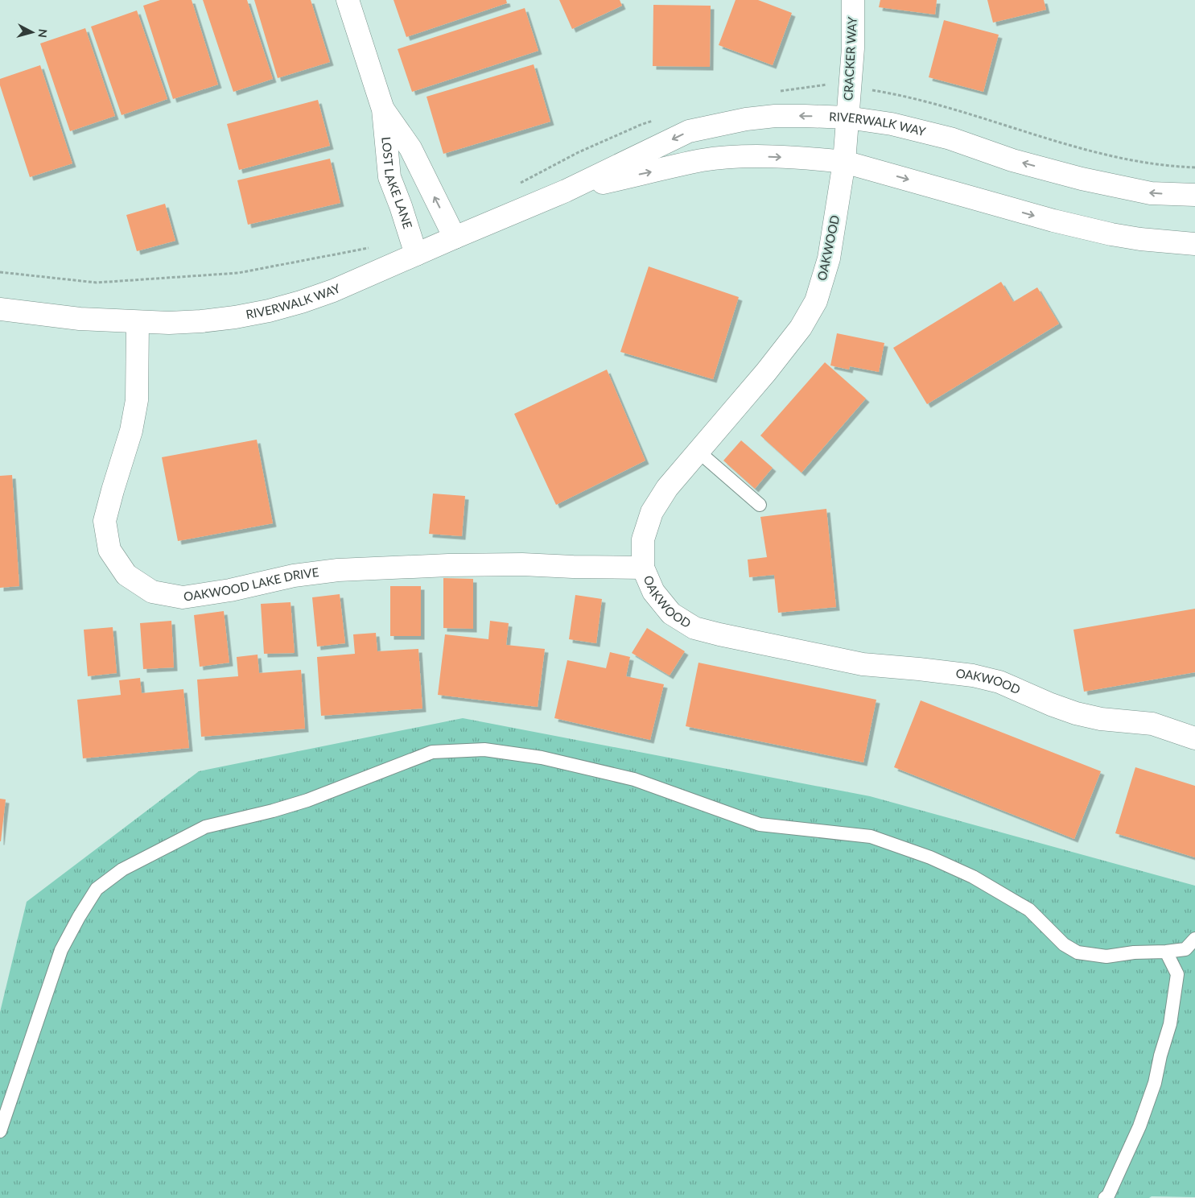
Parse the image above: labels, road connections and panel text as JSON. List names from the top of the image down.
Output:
{
  "streets": {
    "street": [
      "CRACKER WAY",
      "RIVERWALK WAY",
      "LOST LAKE LANE",
      "OAKWOOD",
      "OAKWOOD LAKE DRIVE"
    ]
  },
  "crossings": [
    ["CRACKER WAY", "RIVERWALK WAY"],
    ["CRACKER WAY", "OAKWOOD"],
    ["RIVERWALK WAY", "LOST LAKE LANE"],
    ["RIVERWALK WAY", "OAKWOOD"],
    ["RIVERWALK WAY", "OAKWOOD LAKE DRIVE"],
    ["OAKWOOD", "OAKWOOD LAKE DRIVE"]
  ],
  "north": "right"
}
